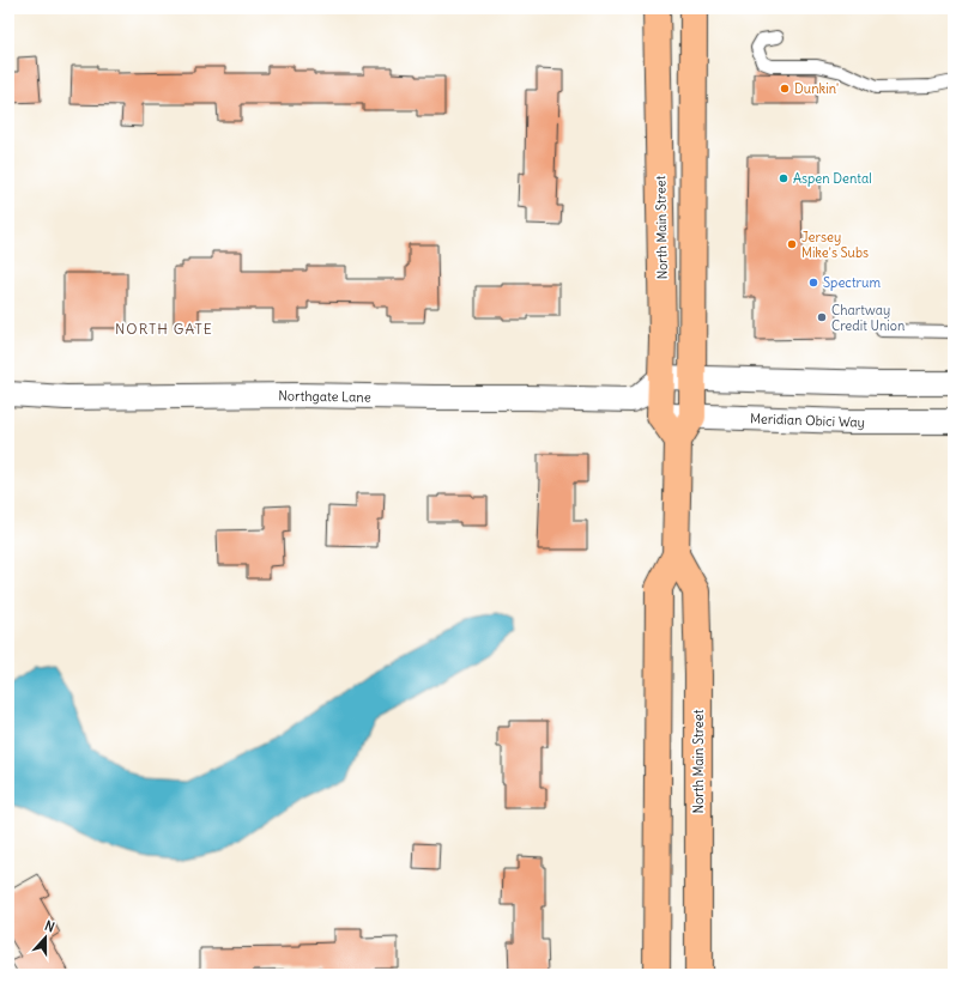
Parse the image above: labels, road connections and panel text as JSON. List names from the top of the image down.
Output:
{
  "streets": {
    "main road": ["North Main Street"],
    "street": ["Northgate Lane", "Meridian Obici Way"]
  },
  "crossings": [
    ["North Main Street", "Meridian Obici Way"]
  ],
  "districts": ["NORTH GATE"],
  "places": [
    "Dunkin'",
    "Aspen Dental",
    "Jersey Mike's Subs",
    "Spectrum",
    "Chartway Credit Union"
  ],
  "north": "top"
}
